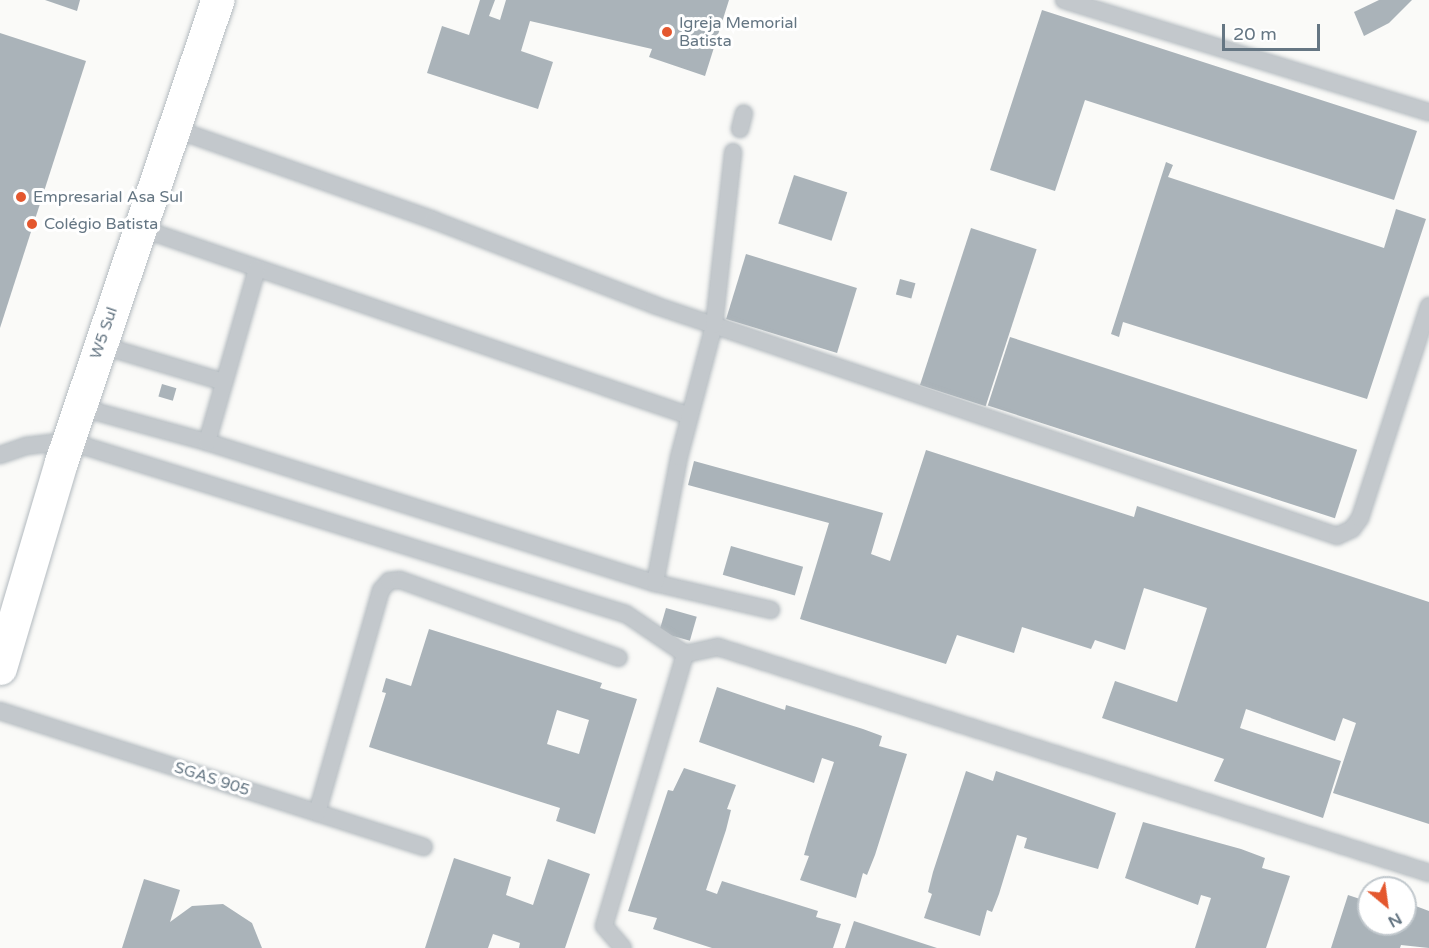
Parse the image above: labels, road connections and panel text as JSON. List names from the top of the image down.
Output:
{
  "streets": {
    "main road": ["W5 Sul"],
    "lane": ["SGAS 905"]
  },
  "places": ["Igreja Memorial Batista", "Empresarial Asa Sul", "Colégio Batista"],
  "scale_bar": "20 m",
  "north": "bottom right"
}
